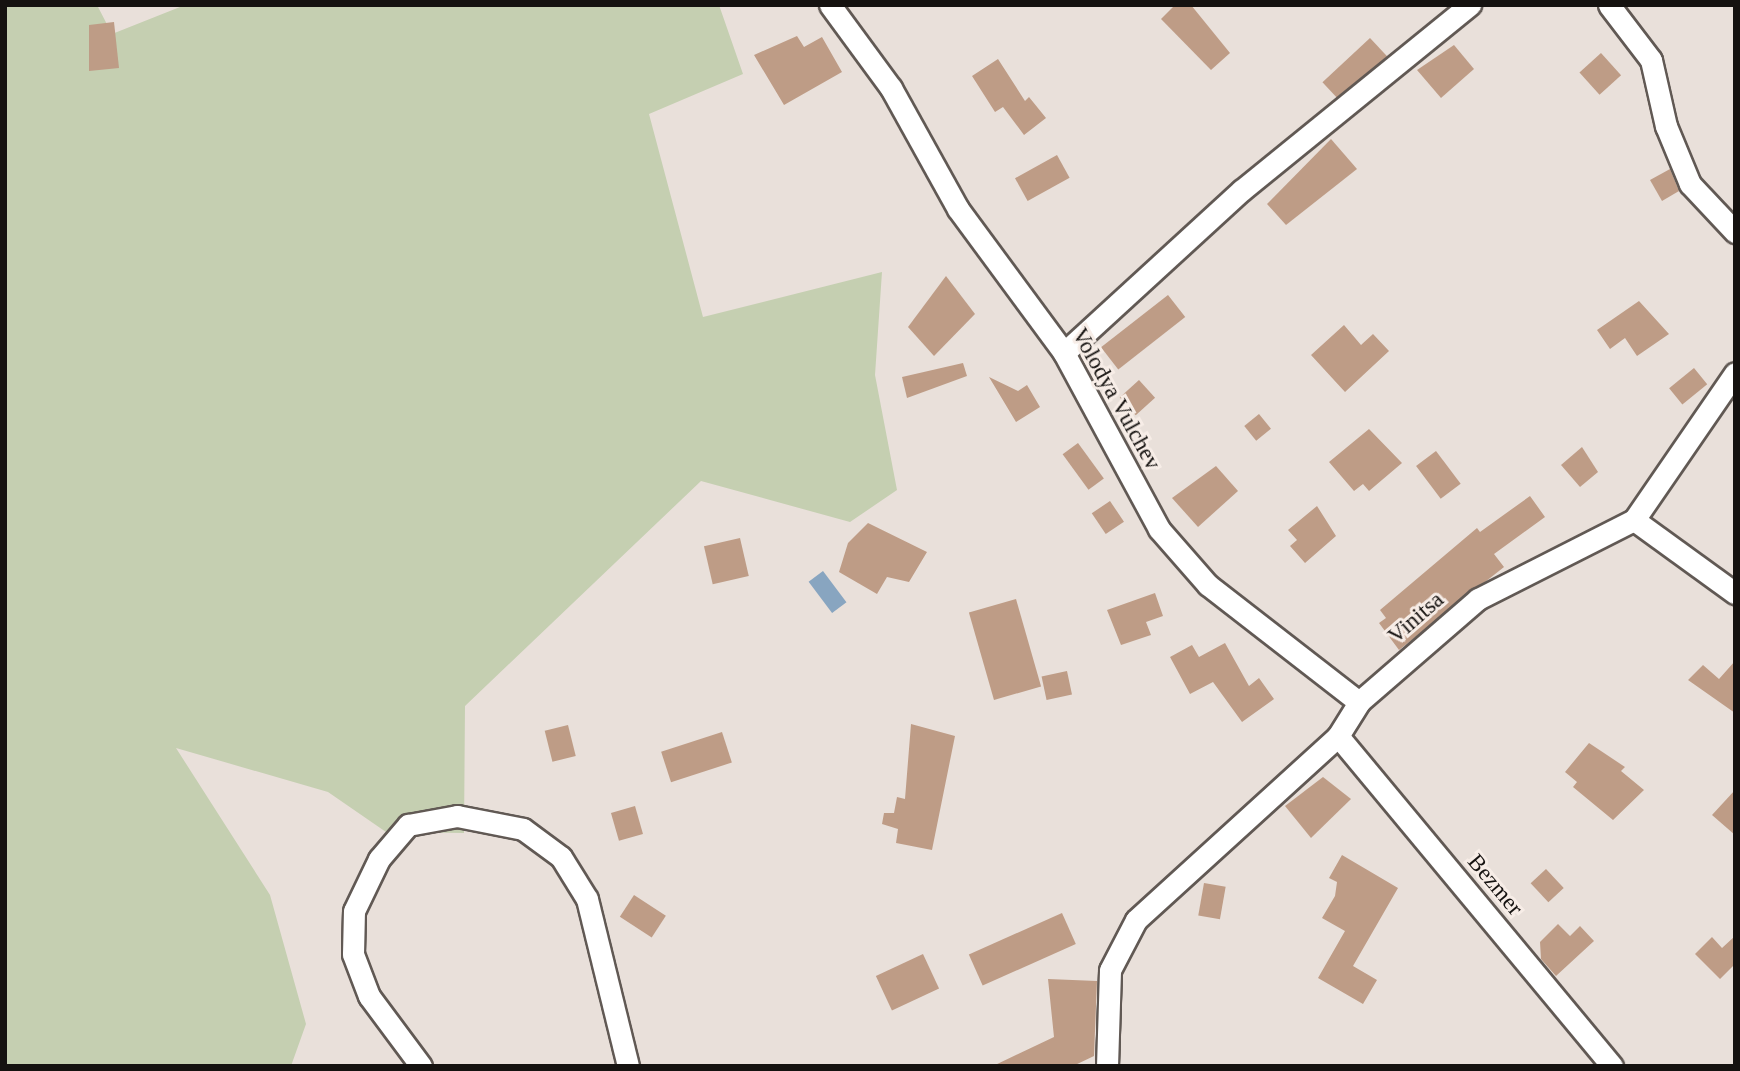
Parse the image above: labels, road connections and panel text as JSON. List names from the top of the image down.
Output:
{
  "streets": {
    "street": ["Volodya Vulchev", "Vinitsa", "Bezmer"]
  },
  "crossings": [
    ["Volodya Vulchev", "Vinitsa"],
    ["Vinitsa", "Bezmer"]
  ]
}
